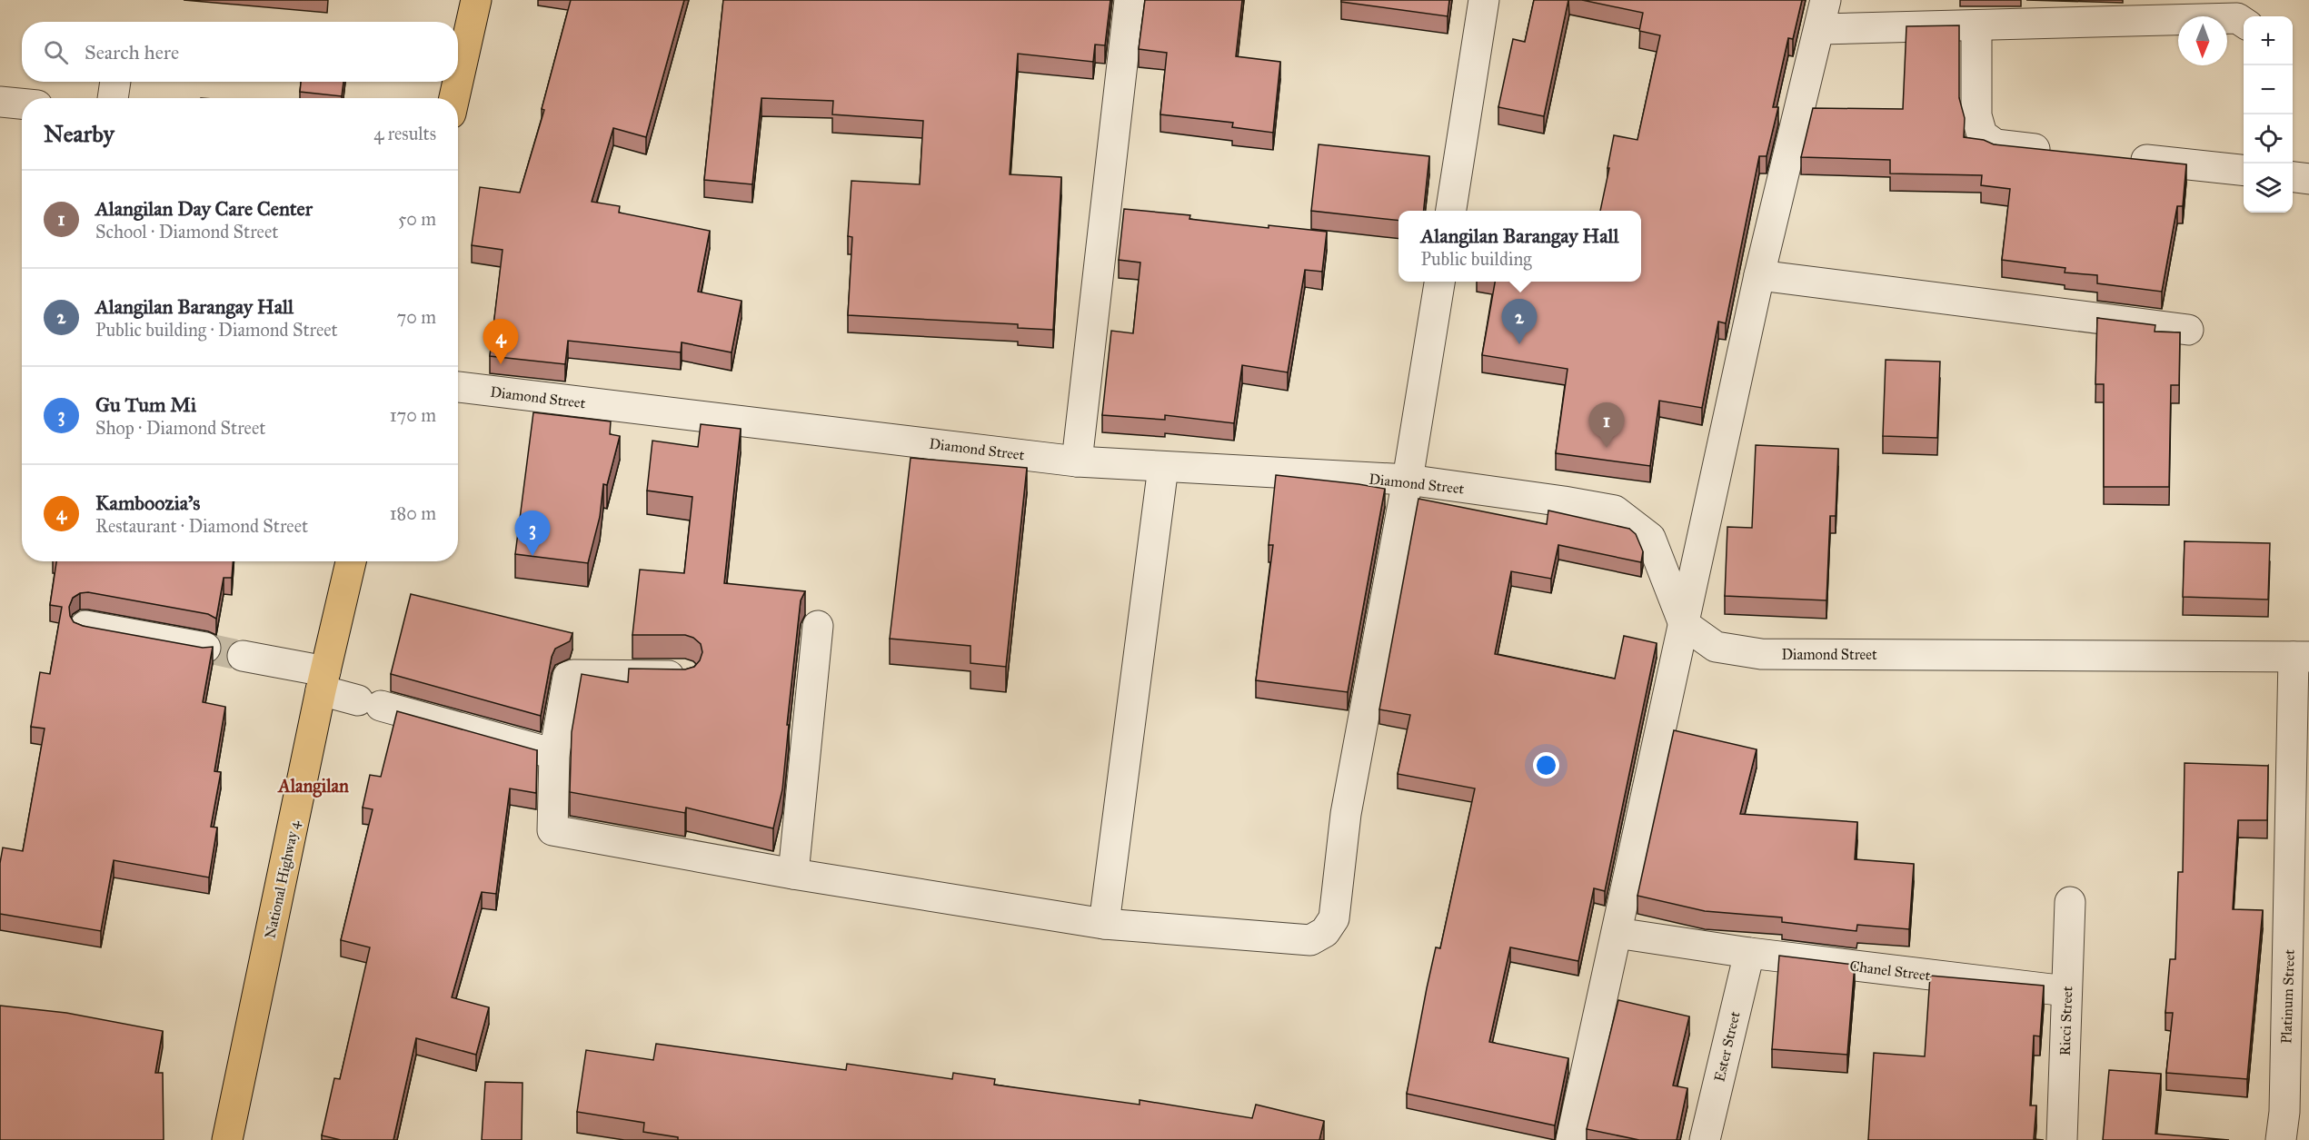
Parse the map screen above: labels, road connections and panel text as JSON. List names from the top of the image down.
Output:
{
  "streets": {
    "main road": ["National Highway 4"],
    "street": [
      "Diamond Street",
      "Chanel Street",
      "Platinum Street",
      "Ricci Street",
      "Ester Street"
    ]
  },
  "crossings": [
    ["Diamond Street", "Platinum Street"],
    ["Chanel Street", "Ricci Street"],
    ["Chanel Street", "Ester Street"]
  ],
  "districts": ["Alangilan"],
  "north": "bottom",
  "page": {
    "map_buttons": ["+", "−"],
    "search": "Search here",
    "heading": ["Nearby", "4 results"],
    "list": [
      {
        "mark": "1",
        "name": "Alangilan Day Care Center",
        "note": "School · Diamond Street",
        "value": "50 m"
      },
      {
        "mark": "2",
        "name": "Alangilan Barangay Hall",
        "note": "Public building · Diamond Street",
        "value": "70 m"
      },
      {
        "mark": "3",
        "name": "Gu Tum Mi",
        "note": "Shop · Diamond Street",
        "value": "170 m"
      },
      {
        "mark": "4",
        "name": "Kamboozia's",
        "note": "Restaurant · Diamond Street",
        "value": "180 m"
      }
    ],
    "popup": ["Alangilan Barangay Hall", "Public building"],
    "pins": [
      "2",
      "4",
      "1",
      "3"
    ]
  }
}
